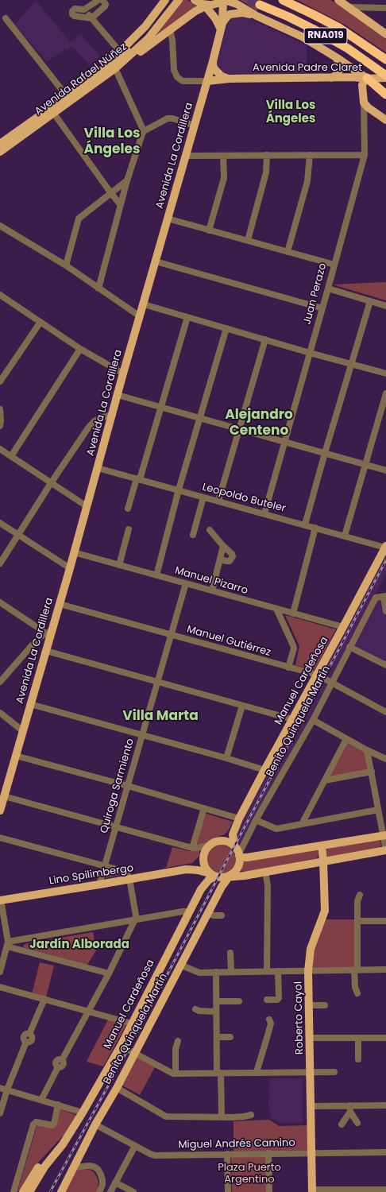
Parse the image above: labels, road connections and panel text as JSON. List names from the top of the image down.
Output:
{
  "streets": {
    "highway": ["RNA019"],
    "main road": [
      "Avenida Padre Claret",
      "Avenida Rafael Núñez",
      "Avenida La Cordillera",
      "Juan Perazo",
      "Manuel Cardeñosa",
      "Benito Quinquela Martín",
      "Lino Spilimbergo",
      "Roberto Cayol"
    ],
    "street": [
      "Leopoldo Buteler",
      "Manuel Pizarro",
      "Manuel Gutiérrez",
      "Quiroga Sarmiento",
      "Miguel Andrés Camino"
    ]
  },
  "crossings": [
    ["RNA019", "Avenida Padre Claret"],
    ["RNA019", "Juan Perazo"],
    ["Avenida Padre Claret", "Avenida La Cordillera"],
    ["Avenida Padre Claret", "Juan Perazo"],
    ["Avenida La Cordillera", "Leopoldo Buteler"],
    ["Avenida La Cordillera", "Manuel Pizarro"],
    ["Avenida La Cordillera", "Manuel Gutiérrez"],
    ["Juan Perazo", "Leopoldo Buteler"],
    ["Leopoldo Buteler", "Manuel Cardeñosa"],
    ["Manuel Pizarro", "Manuel Cardeñosa"],
    ["Manuel Pizarro", "Quiroga Sarmiento"],
    ["Manuel Gutiérrez", "Manuel Cardeñosa"],
    ["Manuel Gutiérrez", "Benito Quinquela Martín"],
    ["Manuel Gutiérrez", "Quiroga Sarmiento"],
    ["Manuel Cardeñosa", "Benito Quinquela Martín"],
    ["Manuel Cardeñosa", "Lino Spilimbergo"],
    ["Benito Quinquela Martín", "Lino Spilimbergo"],
    ["Benito Quinquela Martín", "Miguel Andrés Camino"],
    ["Quiroga Sarmiento", "Lino Spilimbergo"],
    ["Lino Spilimbergo", "Roberto Cayol"],
    ["Roberto Cayol", "Miguel Andrés Camino"]
  ],
  "districts": [
    "Villa Los Ángeles",
    "Villa Los Ángeles",
    "Alejandro Centeno",
    "Villa Marta",
    "Jardín Alborada"
  ],
  "parks": ["Plaza Puerto Argentino"]
}
